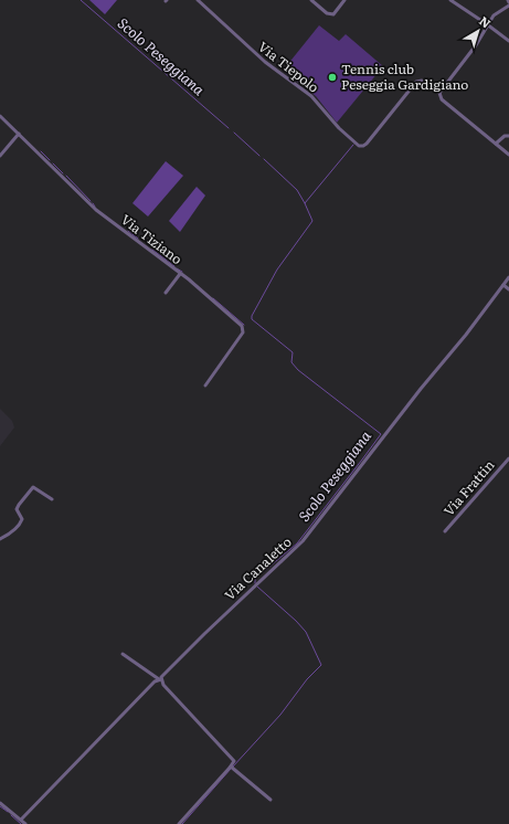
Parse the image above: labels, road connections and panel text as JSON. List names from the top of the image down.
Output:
{
  "streets": {
    "street": [
      "Via Tiepolo",
      "Via Tiziano",
      "Via Frattin",
      "Via Canaletto"
    ]
  },
  "water": ["Scolo Peseggiana"],
  "places": ["Tennis club Peseggia Gardigiano"],
  "north": "top right"
}
